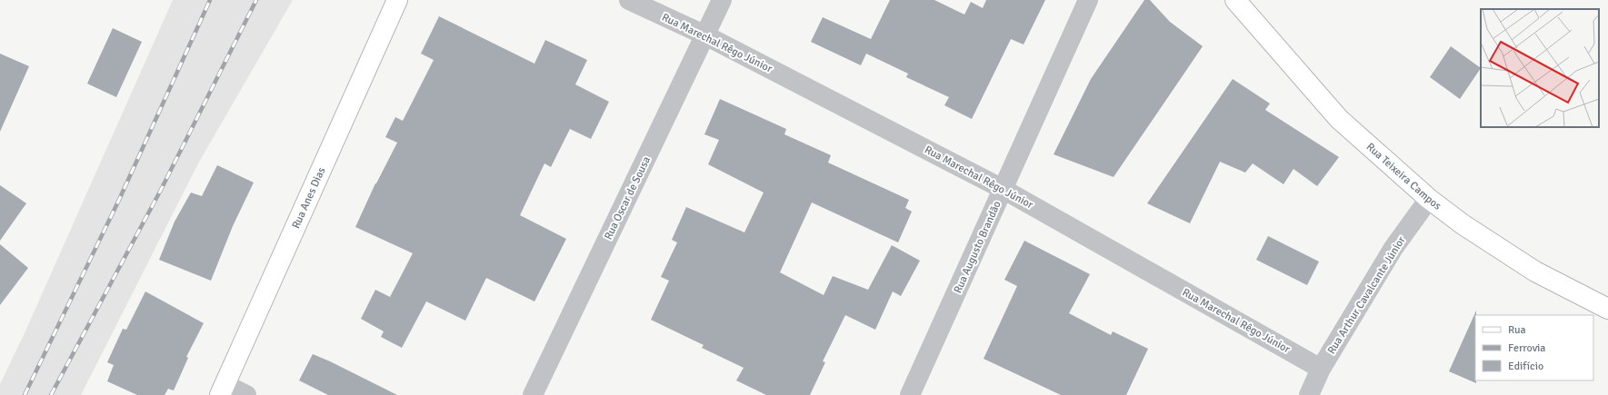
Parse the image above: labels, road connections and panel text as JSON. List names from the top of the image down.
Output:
{
  "streets": {
    "street": [
      "Rua Marechal Rêgo Júnior",
      "Rua Teixeira Campos",
      "Rua Anes Dias",
      "Rua Oscar de Sousa",
      "Rua Augusto Brandão",
      "Rua Arthur Cavalcante Júnior"
    ]
  },
  "crossings": [
    ["Rua Marechal Rêgo Júnior", "Rua Oscar de Sousa"],
    ["Rua Marechal Rêgo Júnior", "Rua Augusto Brandão"],
    ["Rua Marechal Rêgo Júnior", "Rua Arthur Cavalcante Júnior"],
    ["Rua Teixeira Campos", "Rua Arthur Cavalcante Júnior"]
  ],
  "legend": ["Rua", "Ferrovia", "Edifício"]
}
